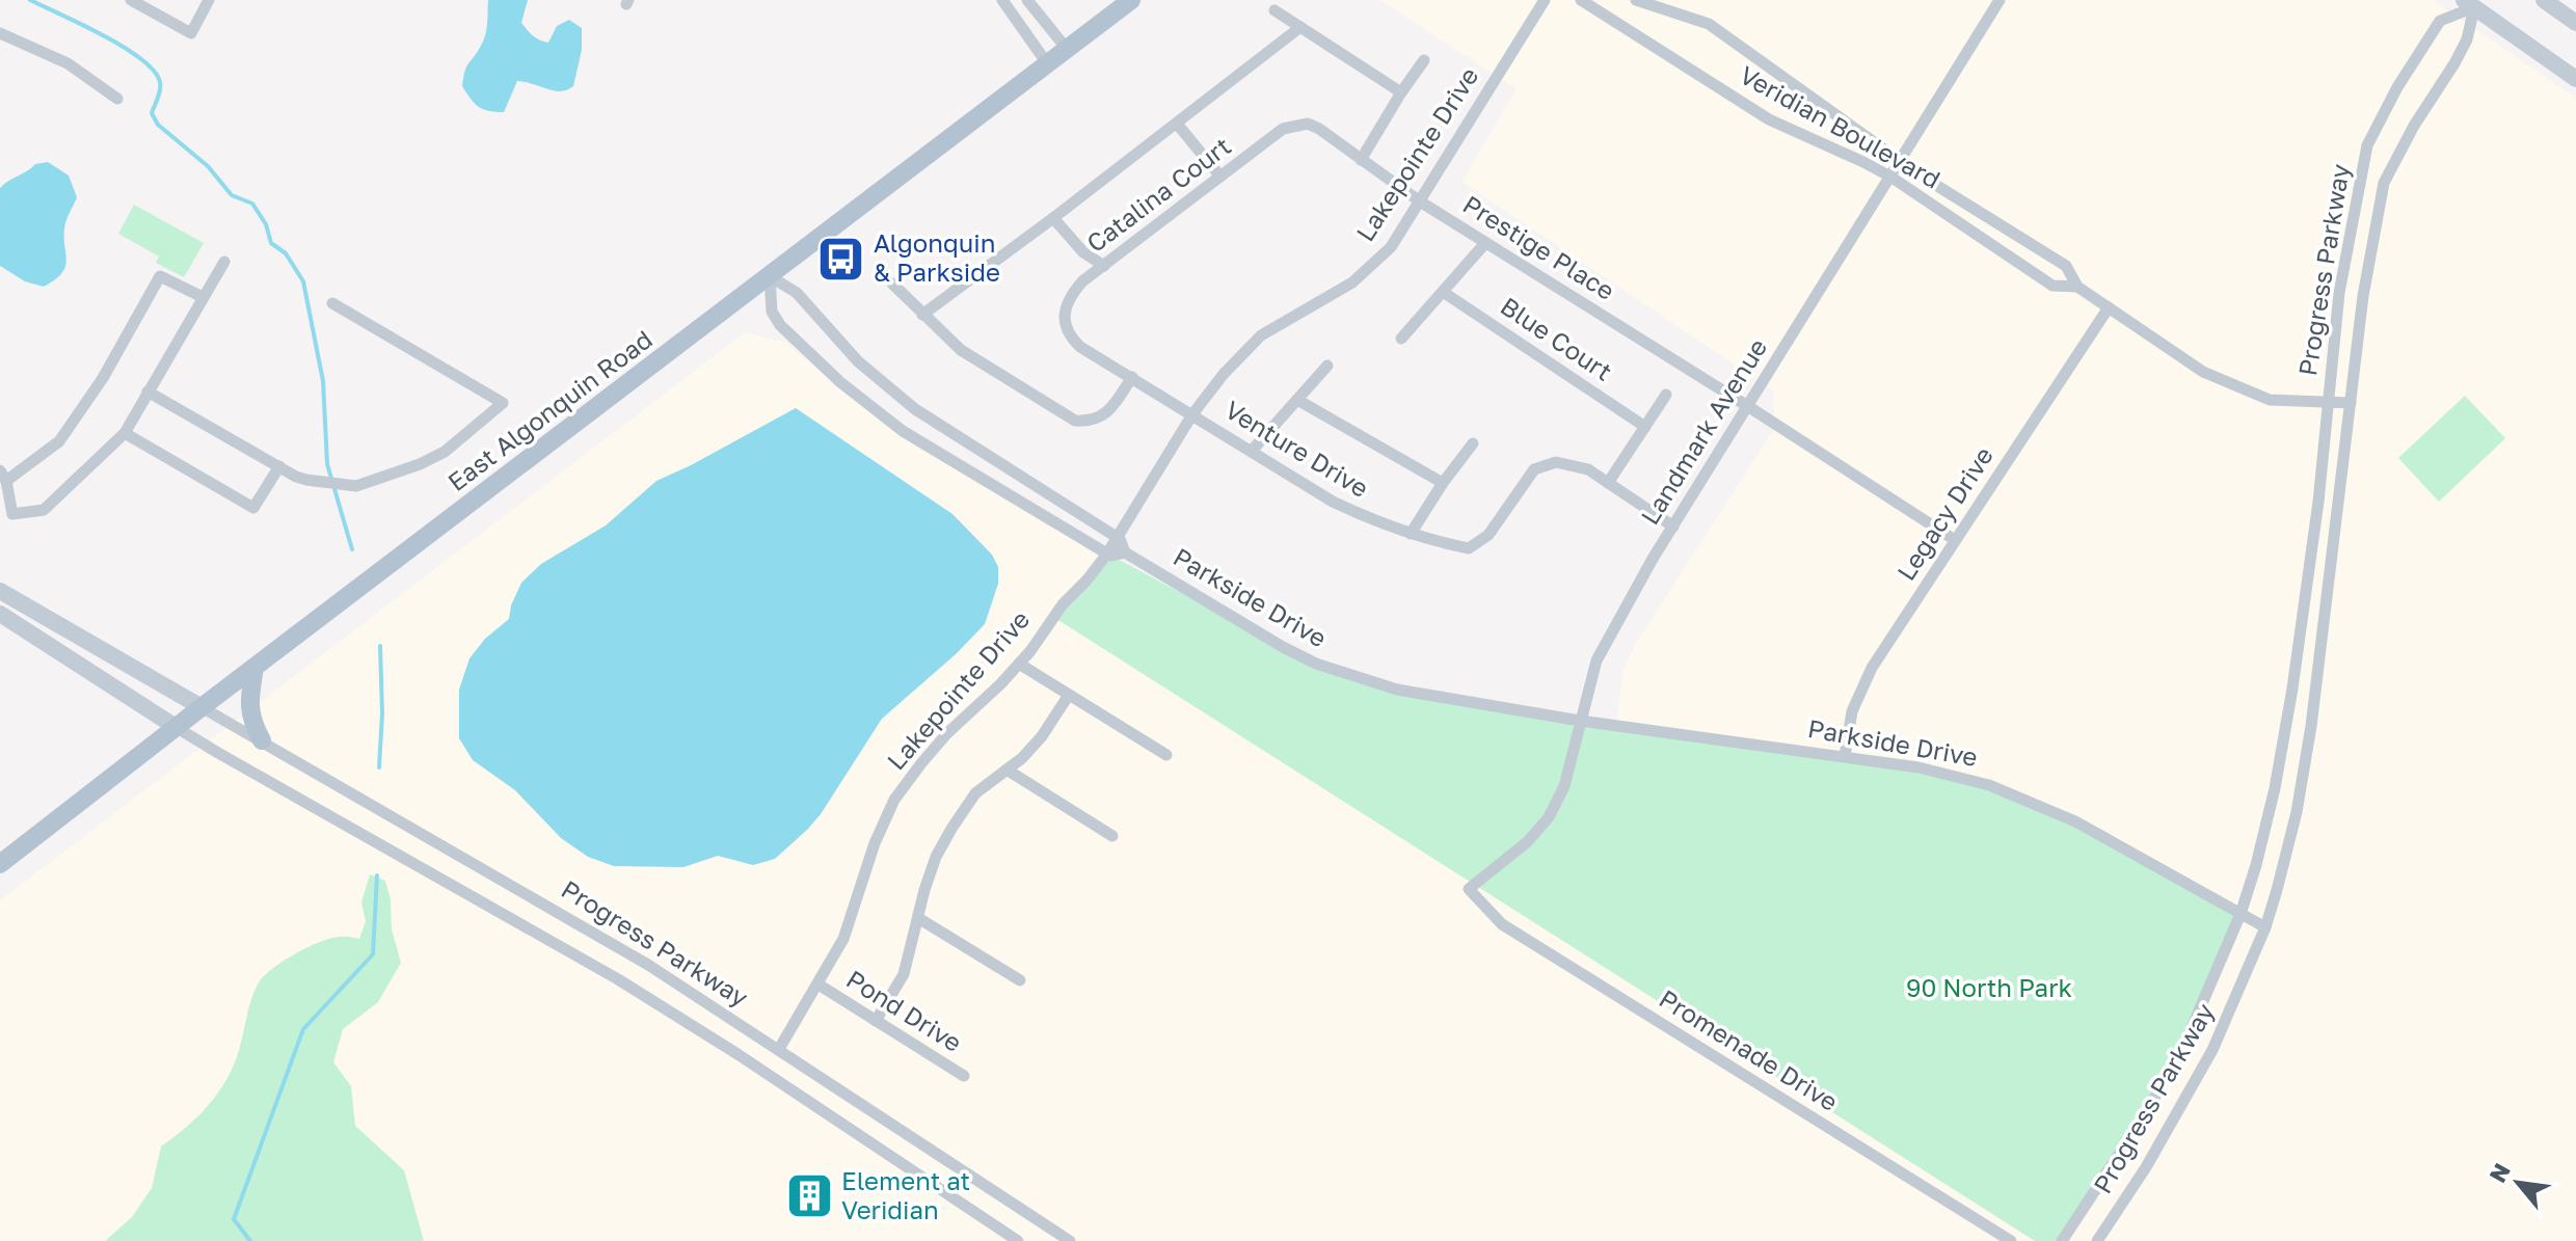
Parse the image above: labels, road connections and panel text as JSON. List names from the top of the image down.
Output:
{
  "streets": {
    "main road": ["East Algonquin Road"],
    "street": [
      "Veridian Boulevard",
      "Lakepointe Drive",
      "Catalina Court",
      "Prestige Place",
      "Progress Parkway",
      "Blue Court",
      "Landmark Avenue",
      "Venture Drive",
      "Legacy Drive",
      "Parkside Drive",
      "Pond Drive",
      "Promenade Drive"
    ]
  },
  "crossings": [
    ["Veridian Boulevard", "Progress Parkway"],
    ["Veridian Boulevard", "Landmark Avenue"],
    ["Veridian Boulevard", "Legacy Drive"],
    ["Lakepointe Drive", "Prestige Place"],
    ["Lakepointe Drive", "Progress Parkway"],
    ["Lakepointe Drive", "Venture Drive"],
    ["Lakepointe Drive", "Pond Drive"],
    ["Catalina Court", "Prestige Place"],
    ["Catalina Court", "Venture Drive"],
    ["Prestige Place", "Landmark Avenue"],
    ["Prestige Place", "Legacy Drive"],
    ["Progress Parkway", "East Algonquin Road"],
    ["Progress Parkway", "Parkside Drive"],
    ["Landmark Avenue", "Venture Drive"],
    ["Landmark Avenue", "Parkside Drive"],
    ["Landmark Avenue", "Promenade Drive"],
    ["Legacy Drive", "Parkside Drive"]
  ],
  "parks": ["90 North Park"],
  "places": {
    "bus stop": ["Algonquin & Parkside"],
    "building": ["Element at Veridian"]
  },
  "north": "top left"
}
